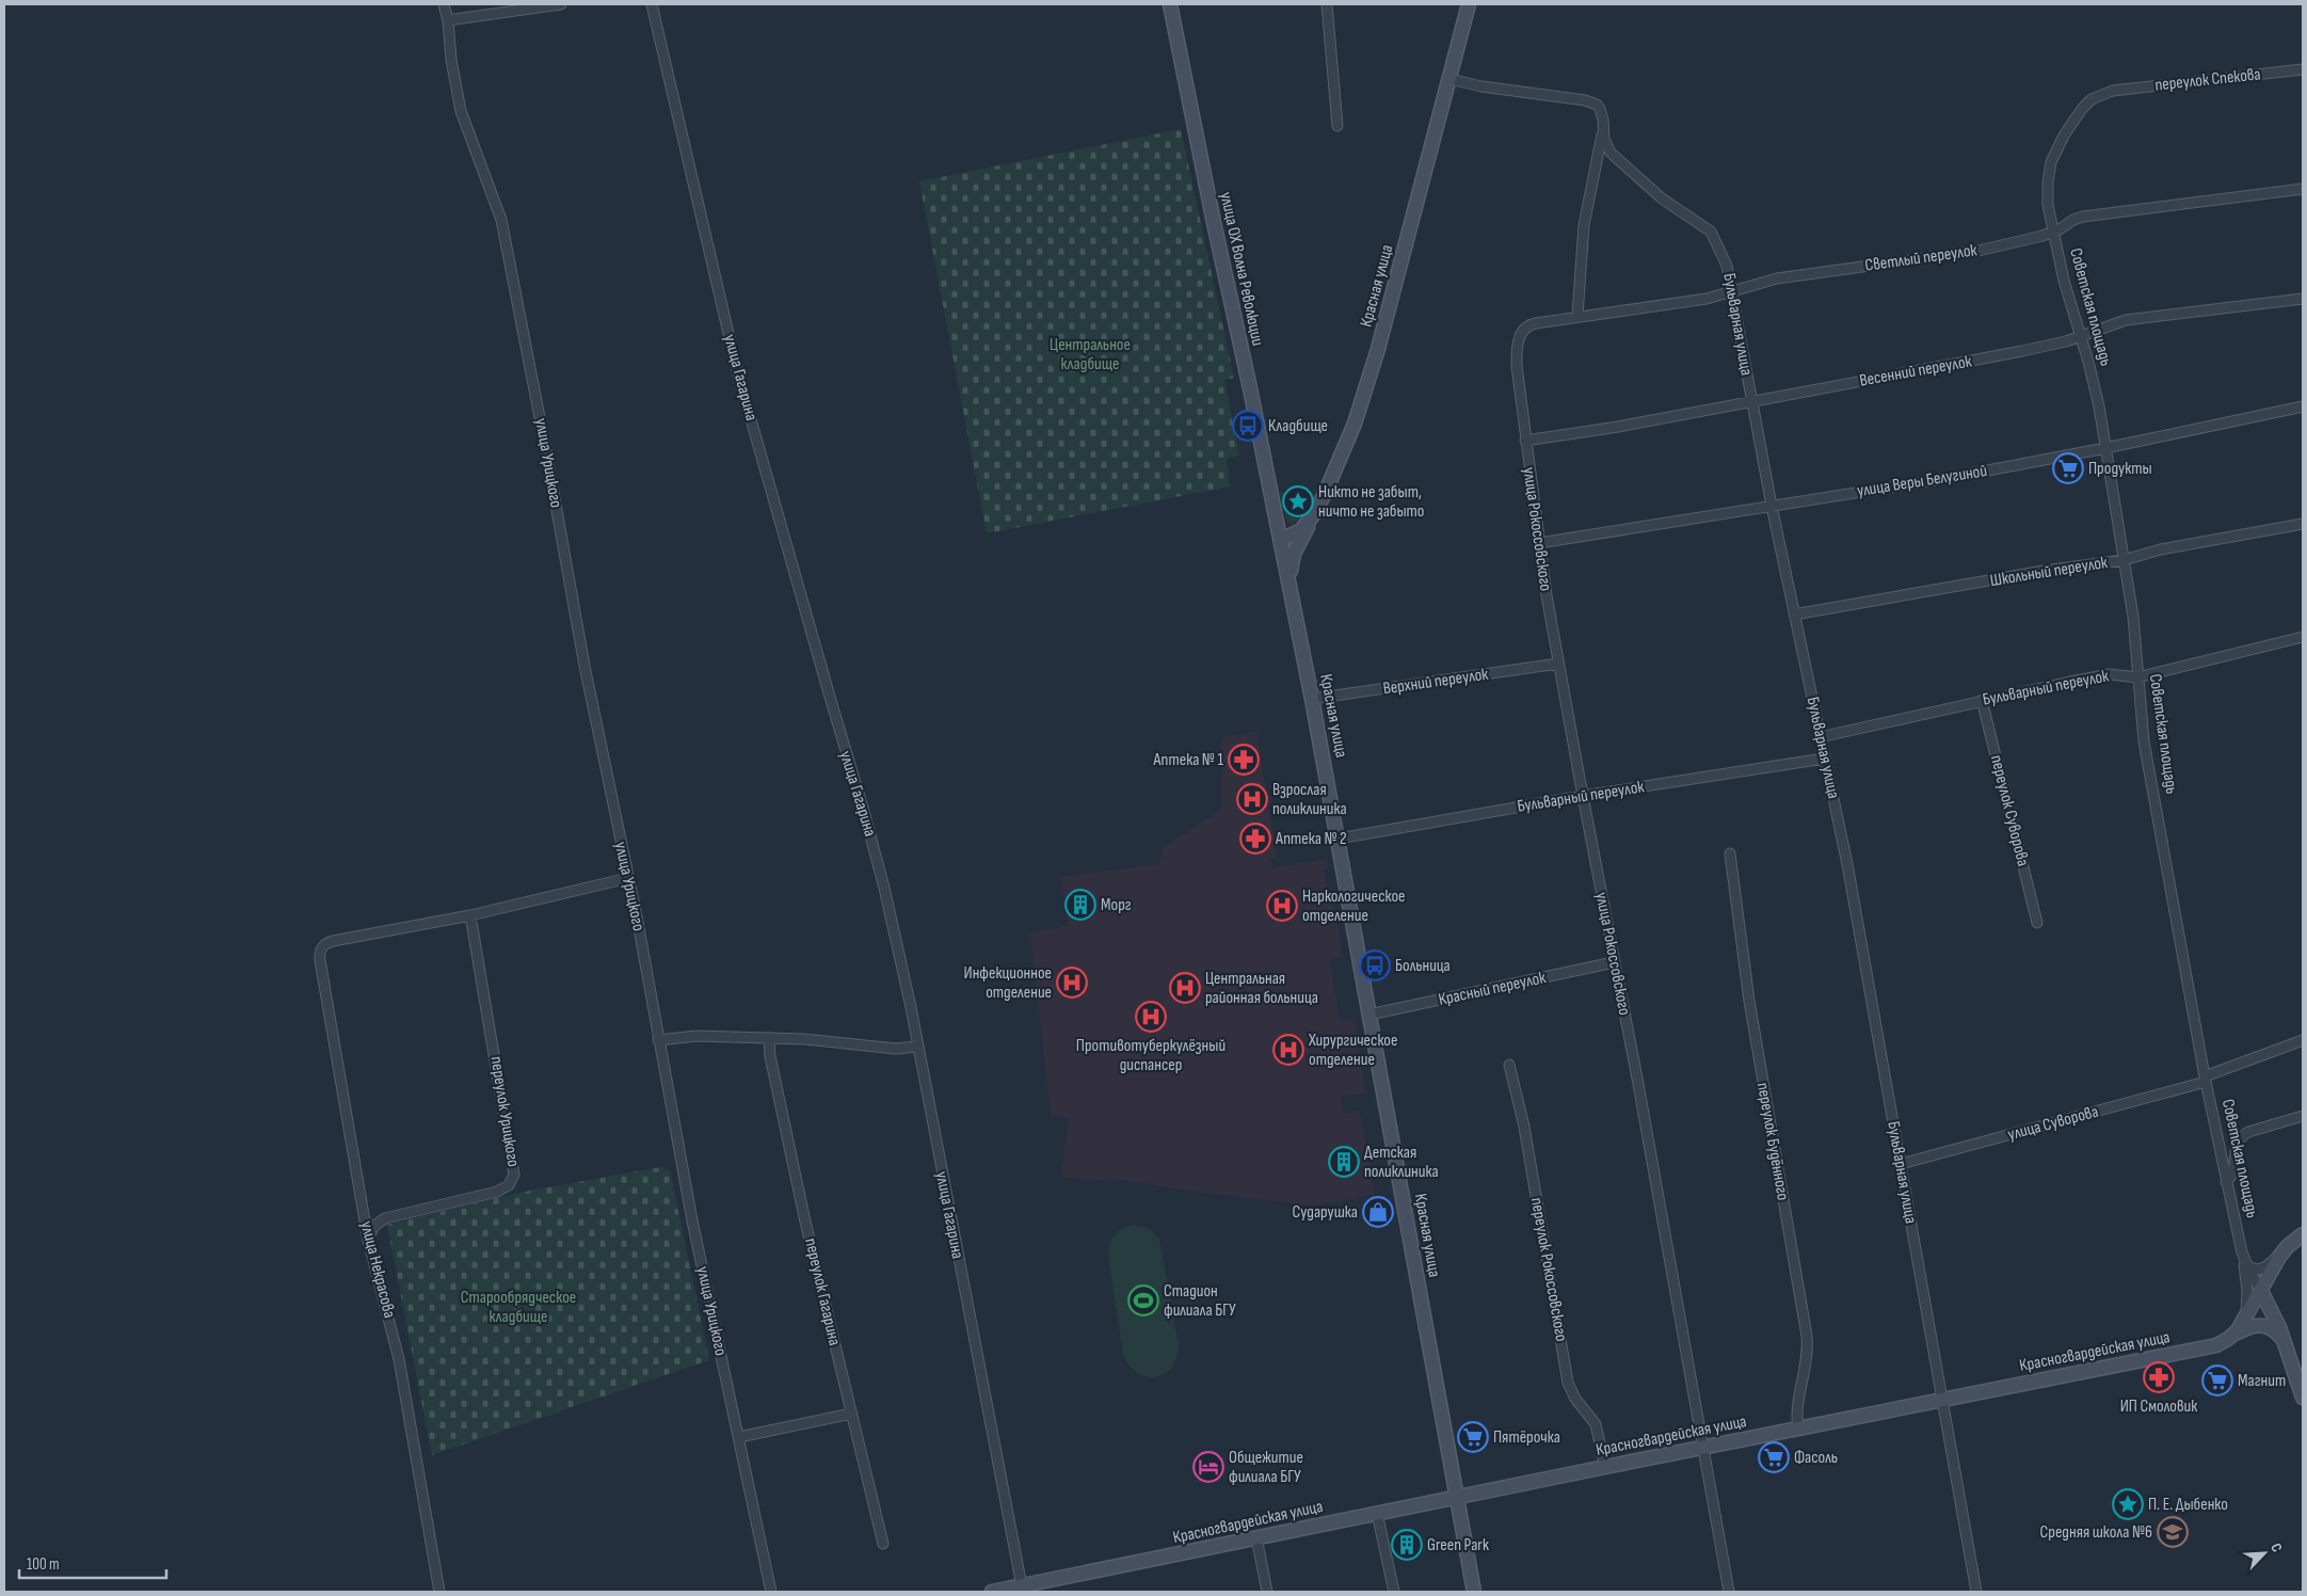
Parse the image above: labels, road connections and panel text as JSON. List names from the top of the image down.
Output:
{
  "streets": {
    "main road": [
      "улица ОХ Волна Революции",
      "Красная улица",
      "Советская площадь",
      "Красногвардейская улица"
    ],
    "street": [
      "переулок Спекова",
      "Светлый переулок",
      "Бульварная улица",
      "Весенний переулок",
      "улица Гагарина",
      "улица Урицкого",
      "улица Веры Белугиной",
      "улица Рокоссовского",
      "Школьный переулок",
      "Верхний переулок",
      "Бульварный переулок",
      "переулок Суворова",
      "Красный переулок",
      "переулок Урицкого",
      "улица Суворова",
      "переулок Будённого",
      "улица Некрасова",
      "переулок Рокоссовского",
      "переулок Гагарина"
    ]
  },
  "crossings": [
    ["переулок Спекова", "Советская площадь"],
    ["Светлый переулок", "Советская площадь"],
    ["Светлый переулок", "Бульварная улица"],
    ["Светлый переулок", "улица Рокоссовского"],
    ["улица ОХ Волна Революции", "Красная улица"],
    ["Красная улица", "Бульварная улица"],
    ["Красная улица", "Верхний переулок"],
    ["Красная улица", "Бульварный переулок"],
    ["Красная улица", "Красный переулок"],
    ["Красная улица", "Красногвардейская улица"],
    ["Советская площадь", "Весенний переулок"],
    ["Советская площадь", "улица Веры Белугиной"],
    ["Советская площадь", "Школьный переулок"],
    ["Советская площадь", "Бульварный переулок"],
    ["Советская площадь", "улица Суворова"],
    ["Советская площадь", "Красногвардейская улица"],
    ["Бульварная улица", "Весенний переулок"],
    ["Бульварная улица", "улица Веры Белугиной"],
    ["Бульварная улица", "Школьный переулок"],
    ["Бульварная улица", "Бульварный переулок"],
    ["Бульварная улица", "улица Суворова"],
    ["Бульварная улица", "Красногвардейская улица"],
    ["Весенний переулок", "улица Рокоссовского"],
    ["улица Гагарина", "Красногвардейская улица"],
    ["улица Веры Белугиной", "улица Рокоссовского"],
    ["улица Рокоссовского", "Верхний переулок"],
    ["улица Рокоссовского", "Бульварный переулок"],
    ["улица Рокоссовского", "Красный переулок"],
    ["улица Рокоссовского", "Красногвардейская улица"],
    ["Бульварный переулок", "переулок Суворова"],
    ["переулок Урицкого", "улица Некрасова"],
    ["переулок Будённого", "Красногвардейская улица"],
    ["переулок Рокоссовского", "Красногвардейская улица"]
  ],
  "parks": ["Центральное кладбище", "Старообрядческое кладбище"],
  "places": {
    "bus stop": ["Кладбище", "Больница"],
    "supermarket": [
      "Продукты",
      "Магнит",
      "Пятёрочка",
      "Фасоль"
    ],
    "place": ["Никто не забыт, ничто не забыто", "П. Е. Дыбенко"],
    "pharmacy": ["Аптека № 1", "Аптека № 2", "ИП Смоловик"],
    "hospital": [
      "Взрослая поликлиника",
      "Наркологическое отделение",
      "Инфекционное отделение",
      "Центральная районная больница",
      "Противотуберкулёзный диспансер",
      "Хирургическое отделение"
    ],
    "building": ["Морг", "Детская поликлиника", "Green Park"],
    "shop": ["Сударушка"],
    "sports": ["Стадион филиала БГУ"],
    "hotel": ["Общежитие филиала БГУ"],
    "school or university": ["Средняя школа №6"]
  },
  "scale_bar": "100 m",
  "north": "top right"
}
